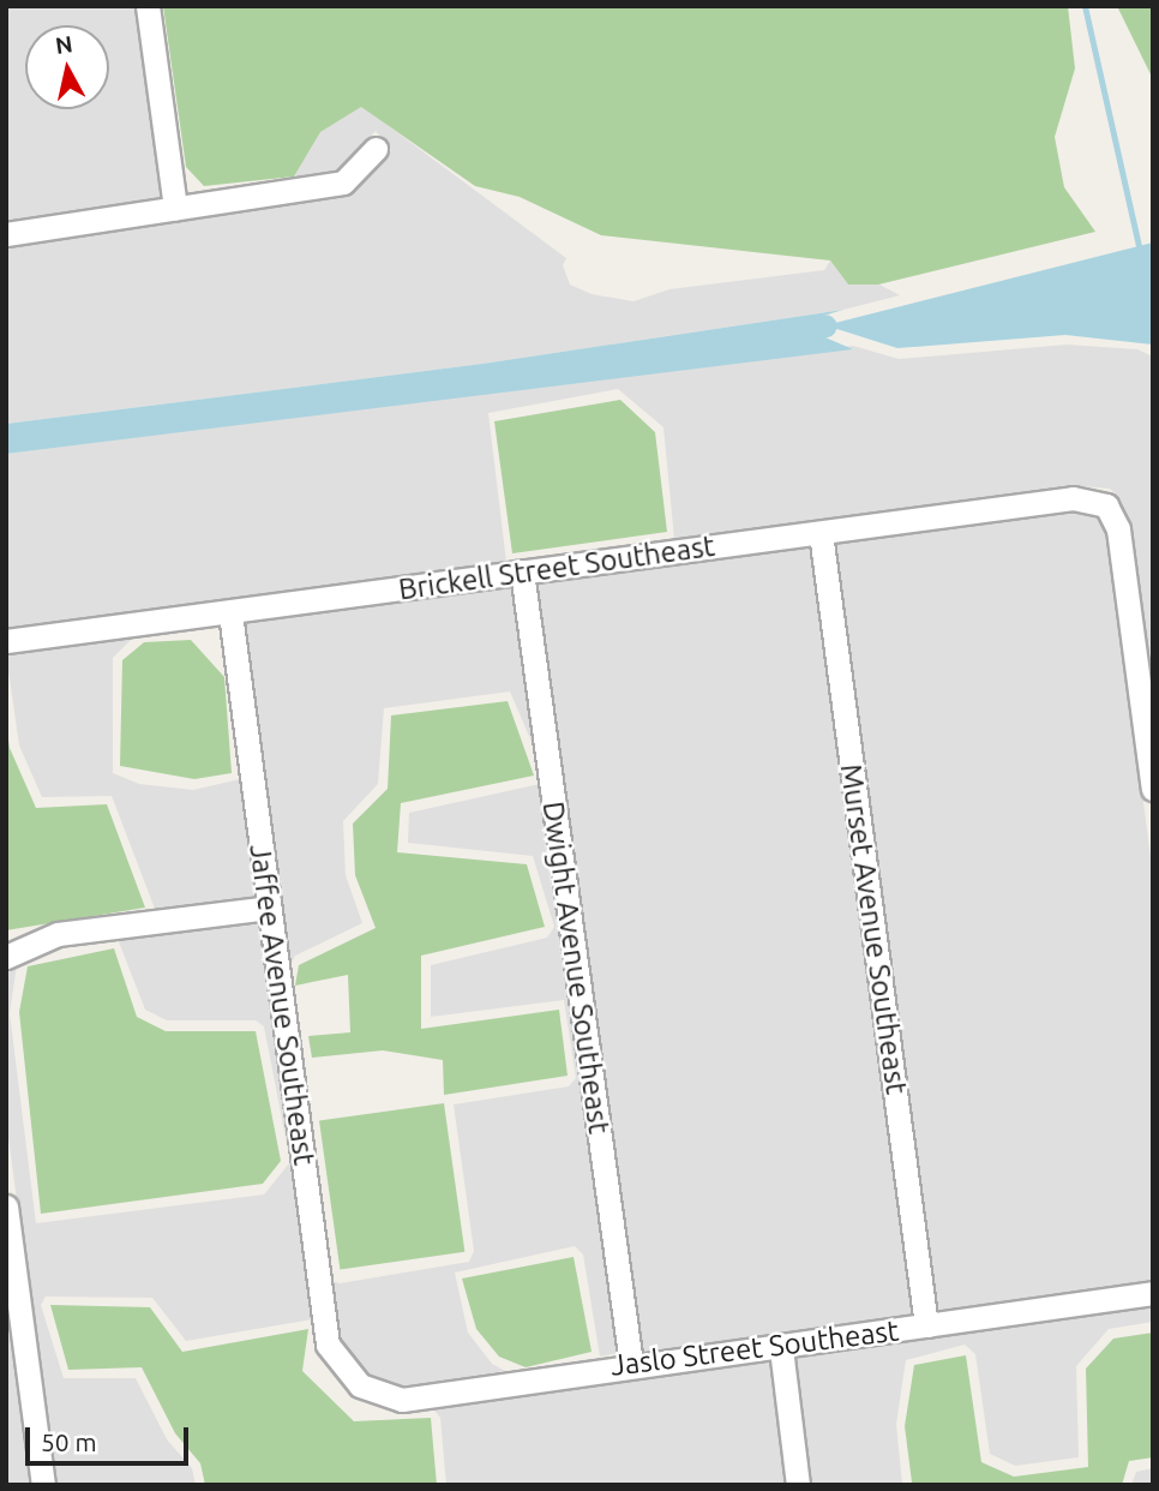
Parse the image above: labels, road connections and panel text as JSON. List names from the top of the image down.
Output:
{
  "streets": {
    "street": [
      "Brickell Street Southeast",
      "Murset Avenue Southeast",
      "Dwight Avenue Southeast",
      "Jaffee Avenue Southeast",
      "Jaslo Street Southeast"
    ]
  },
  "crossings": [
    ["Brickell Street Southeast", "Murset Avenue Southeast"],
    ["Brickell Street Southeast", "Dwight Avenue Southeast"],
    ["Brickell Street Southeast", "Jaffee Avenue Southeast"],
    ["Murset Avenue Southeast", "Jaslo Street Southeast"],
    ["Dwight Avenue Southeast", "Jaslo Street Southeast"],
    ["Jaffee Avenue Southeast", "Jaslo Street Southeast"]
  ],
  "scale_bar": "50 m",
  "north": "top"
}
